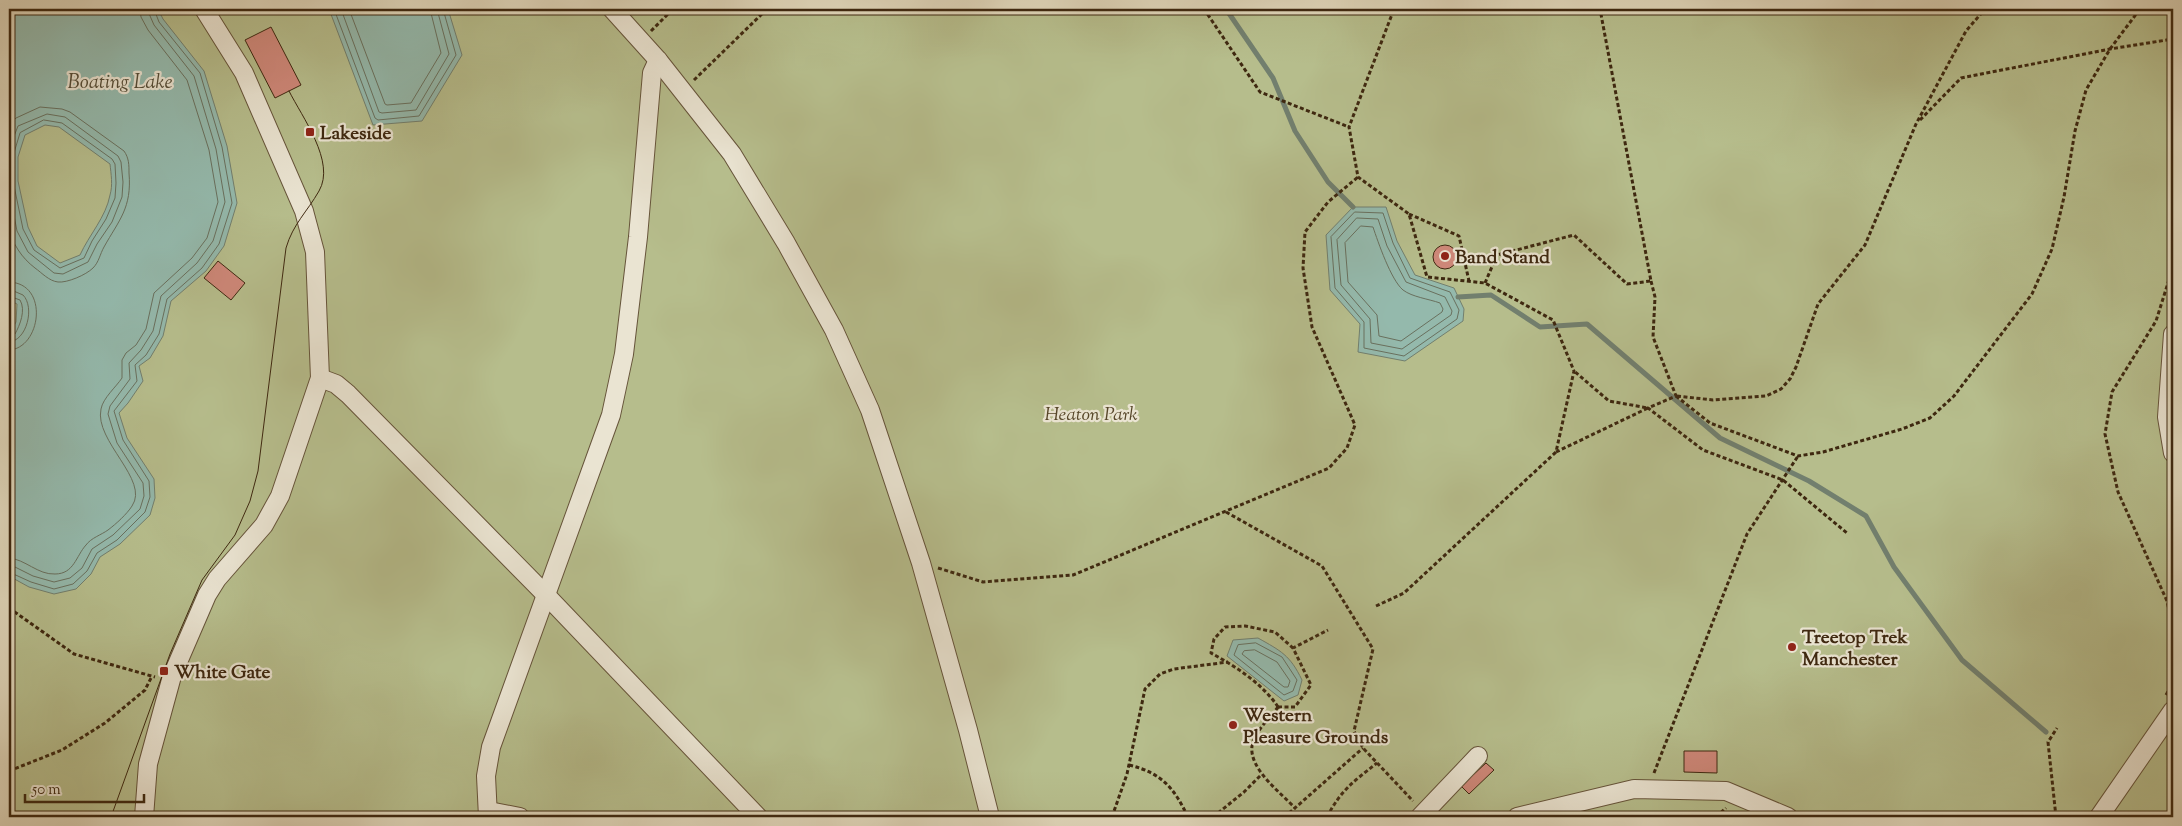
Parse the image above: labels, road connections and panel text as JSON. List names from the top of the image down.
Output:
{
  "water": ["Boating Lake"],
  "parks": ["Heaton Park"],
  "places": {
    "transit": ["Lakeside", "White Gate"],
    "other": ["Band Stand", "Treetop Trek Manchester", "Western Pleasure Grounds"]
  },
  "scale_bar": "50 m"
}
